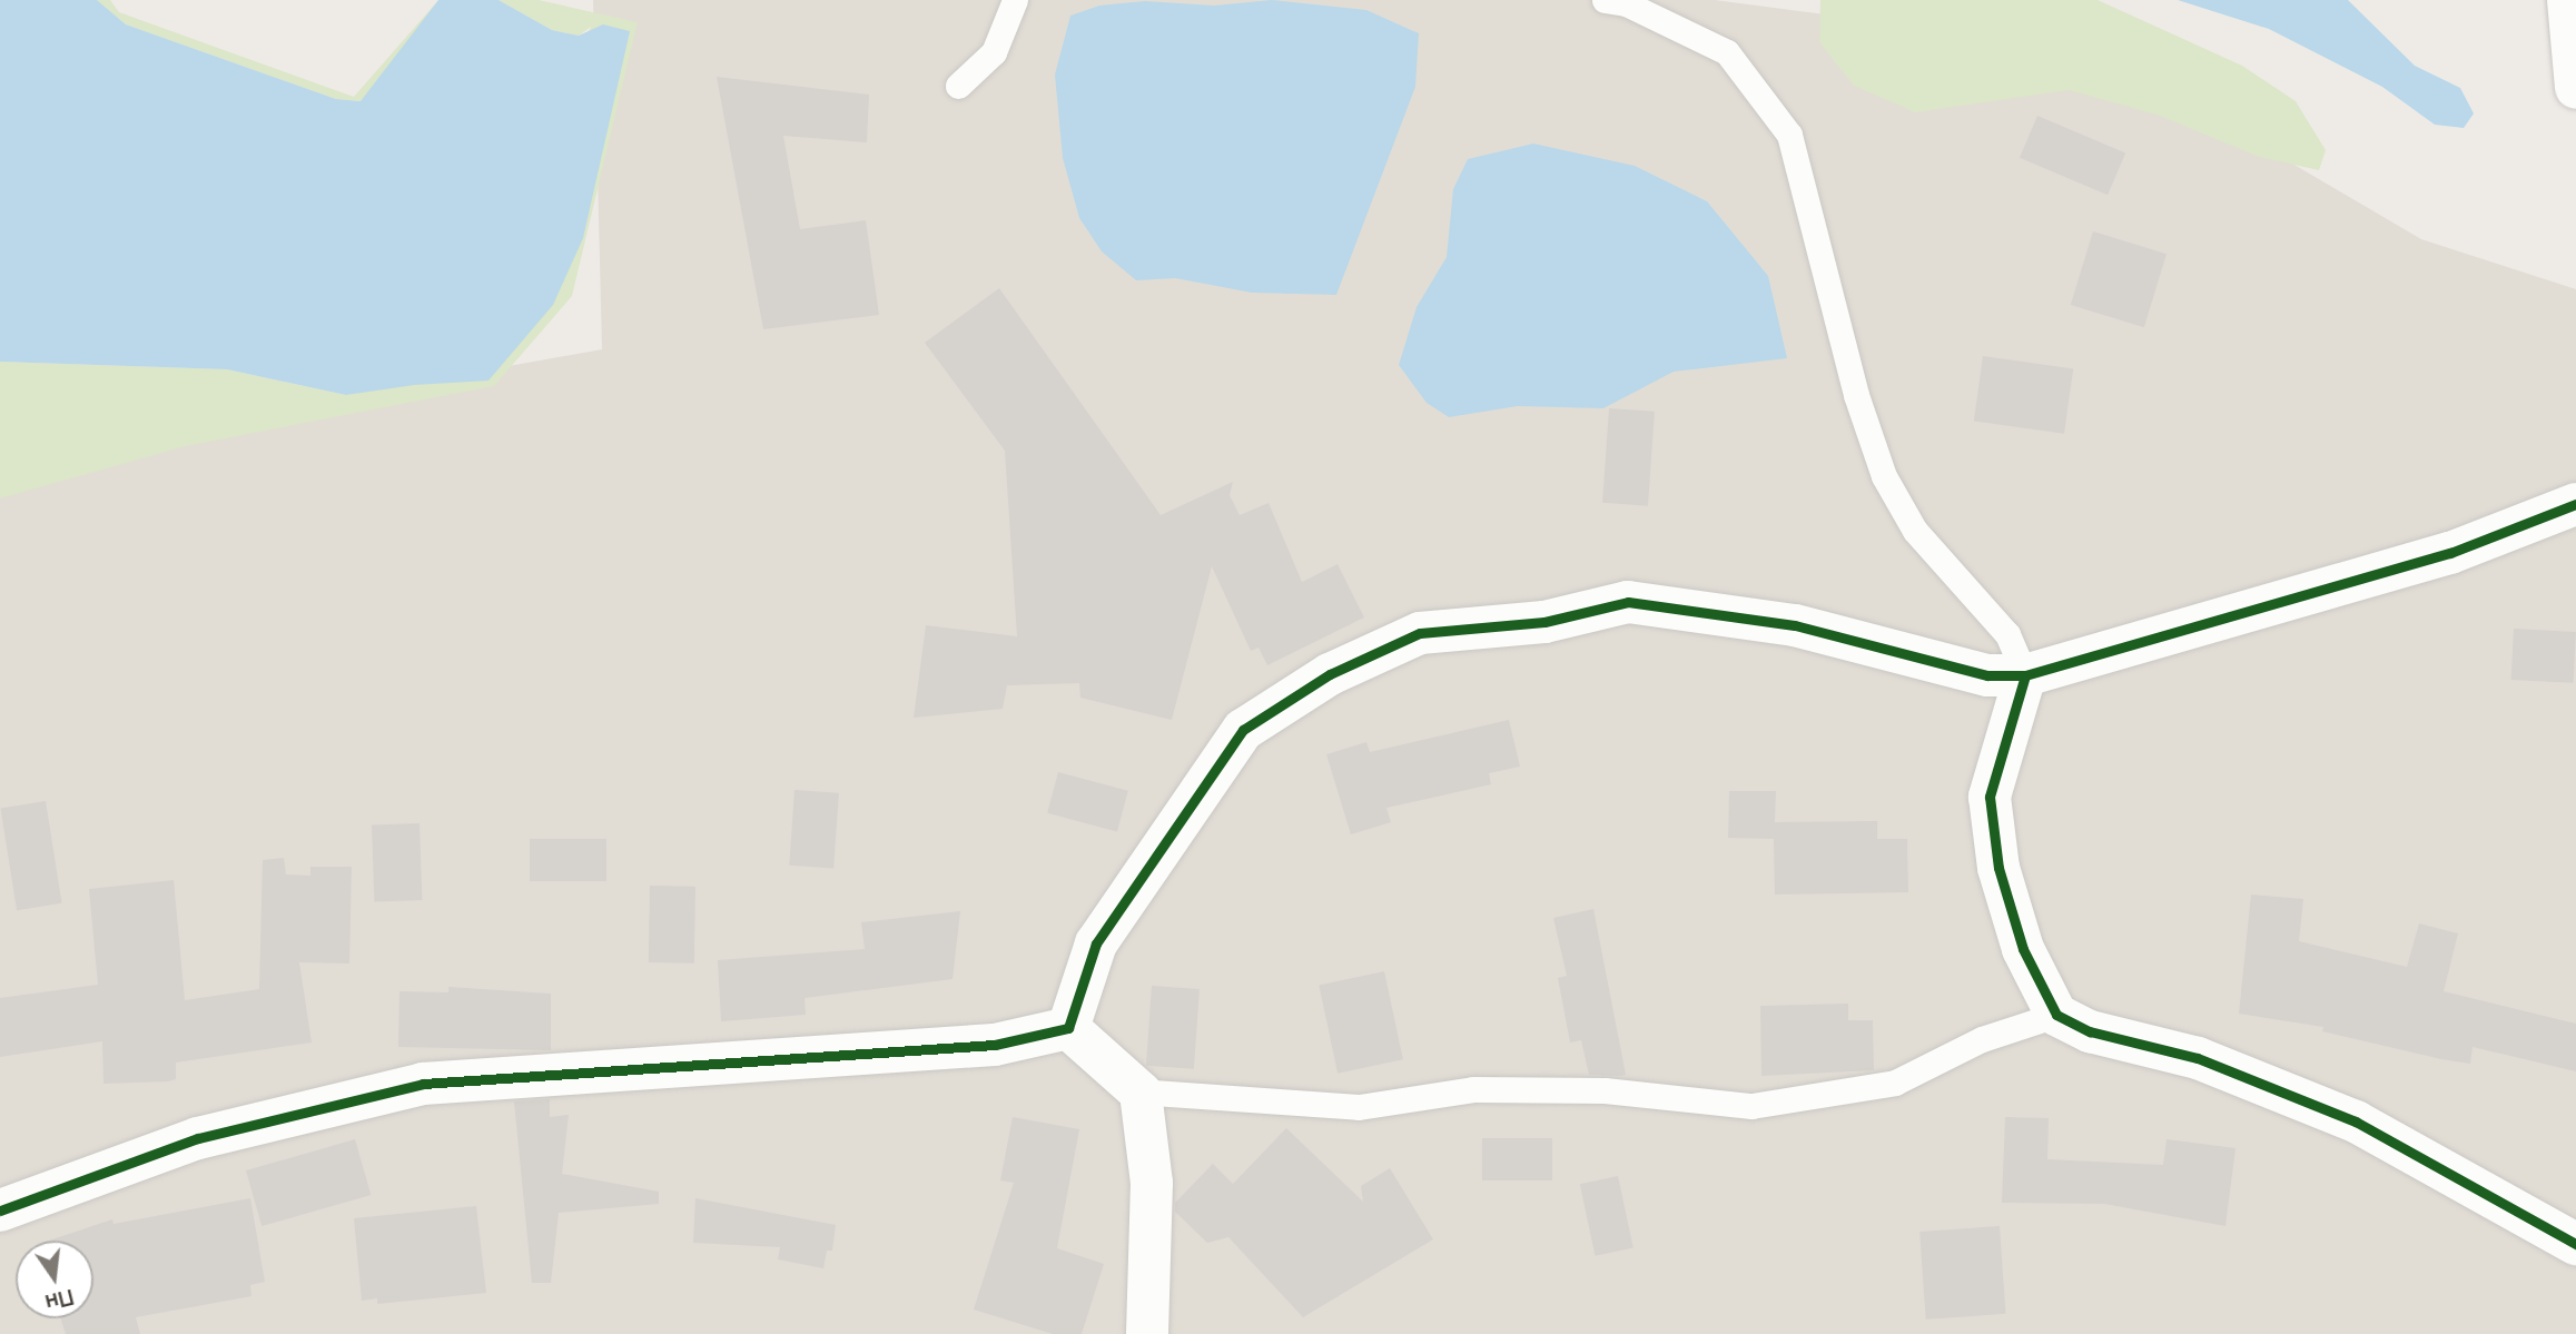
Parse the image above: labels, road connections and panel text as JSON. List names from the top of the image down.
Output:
{
  "north": "bottom"
}
